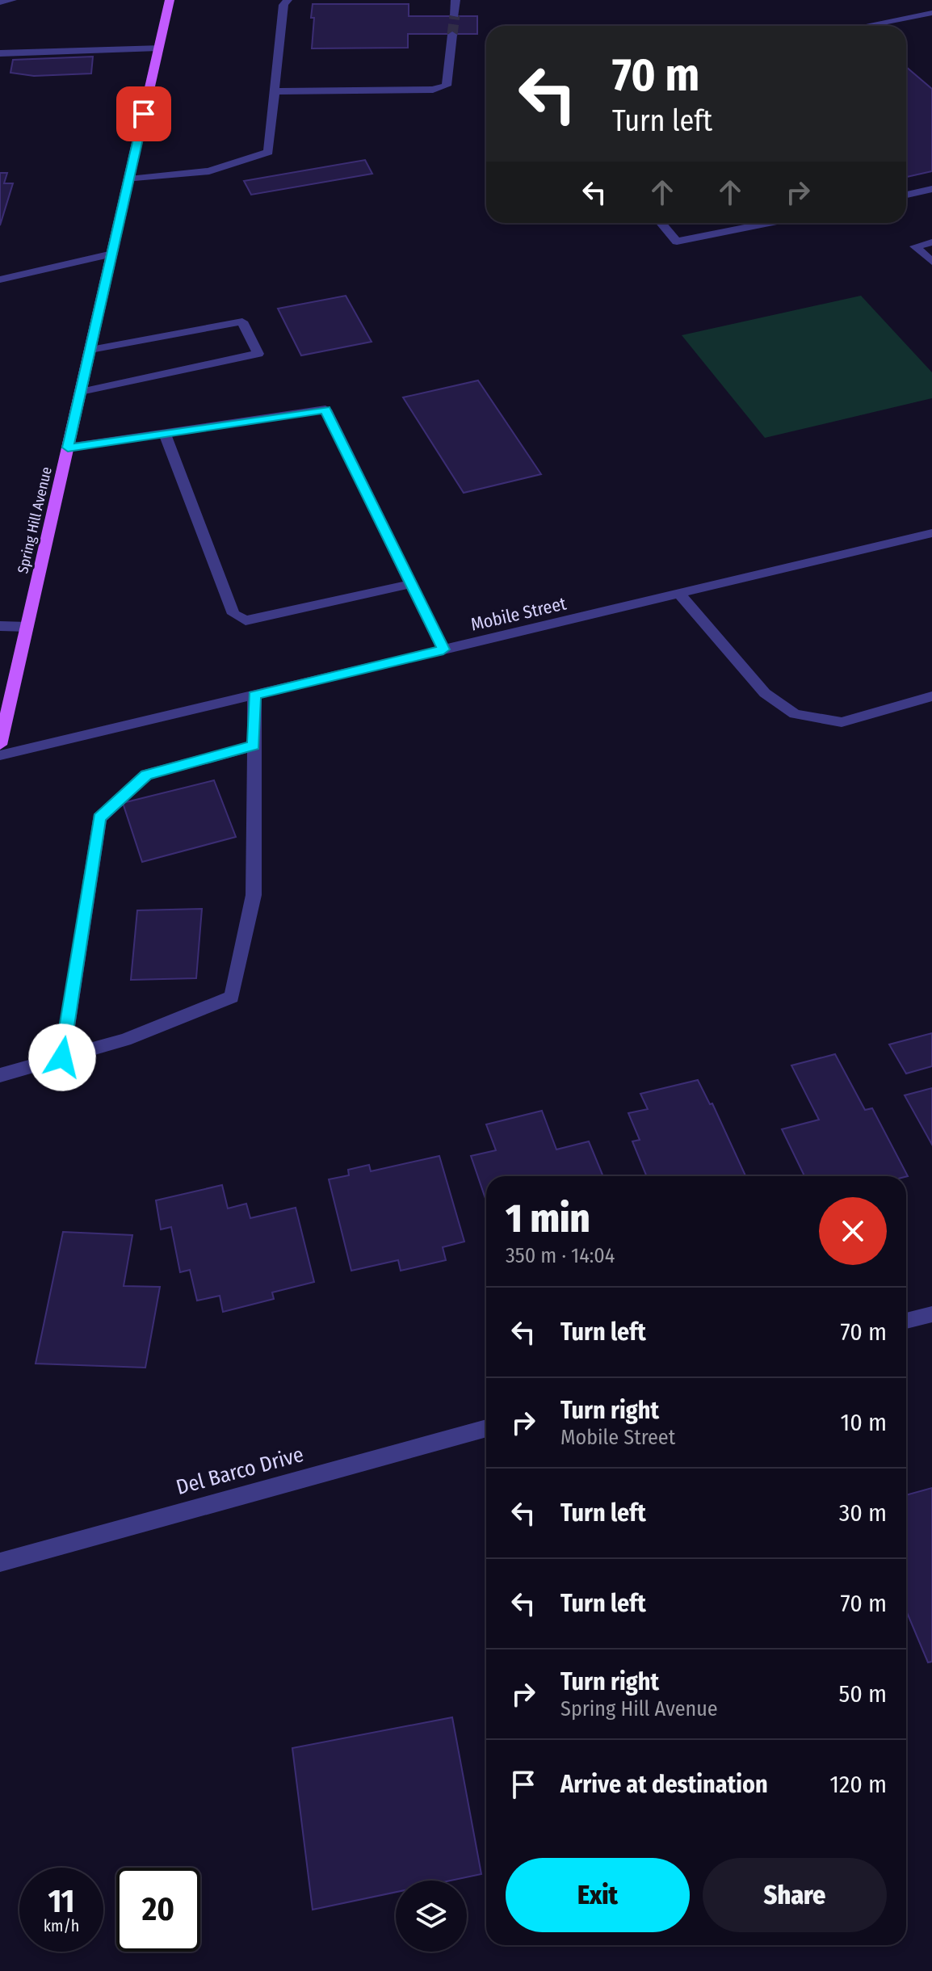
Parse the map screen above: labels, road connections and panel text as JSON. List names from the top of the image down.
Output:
{
  "streets": {
    "main road": ["Spring Hill Avenue"],
    "street": ["Mobile Street", "Del Barco Drive"]
  },
  "page": {
    "turn": ["70 m", "Turn left"],
    "heading": ["1 min", "350 m · 14:04"],
    "list": [
      {
        "name": "Turn left",
        "value": "70 m"
      },
      {
        "name": "Turn right",
        "note": "Mobile Street",
        "value": "10 m"
      },
      {
        "name": "Turn left",
        "value": "30 m"
      },
      {
        "name": "Turn left",
        "value": "70 m"
      },
      {
        "name": "Turn right",
        "note": "Spring Hill Avenue",
        "value": "50 m"
      },
      {
        "name": "Arrive at destination",
        "value": "120 m"
      }
    ],
    "buttons": ["Exit", "Share"],
    "speed": "11 km/h",
    "limit": "20"
  }
}
